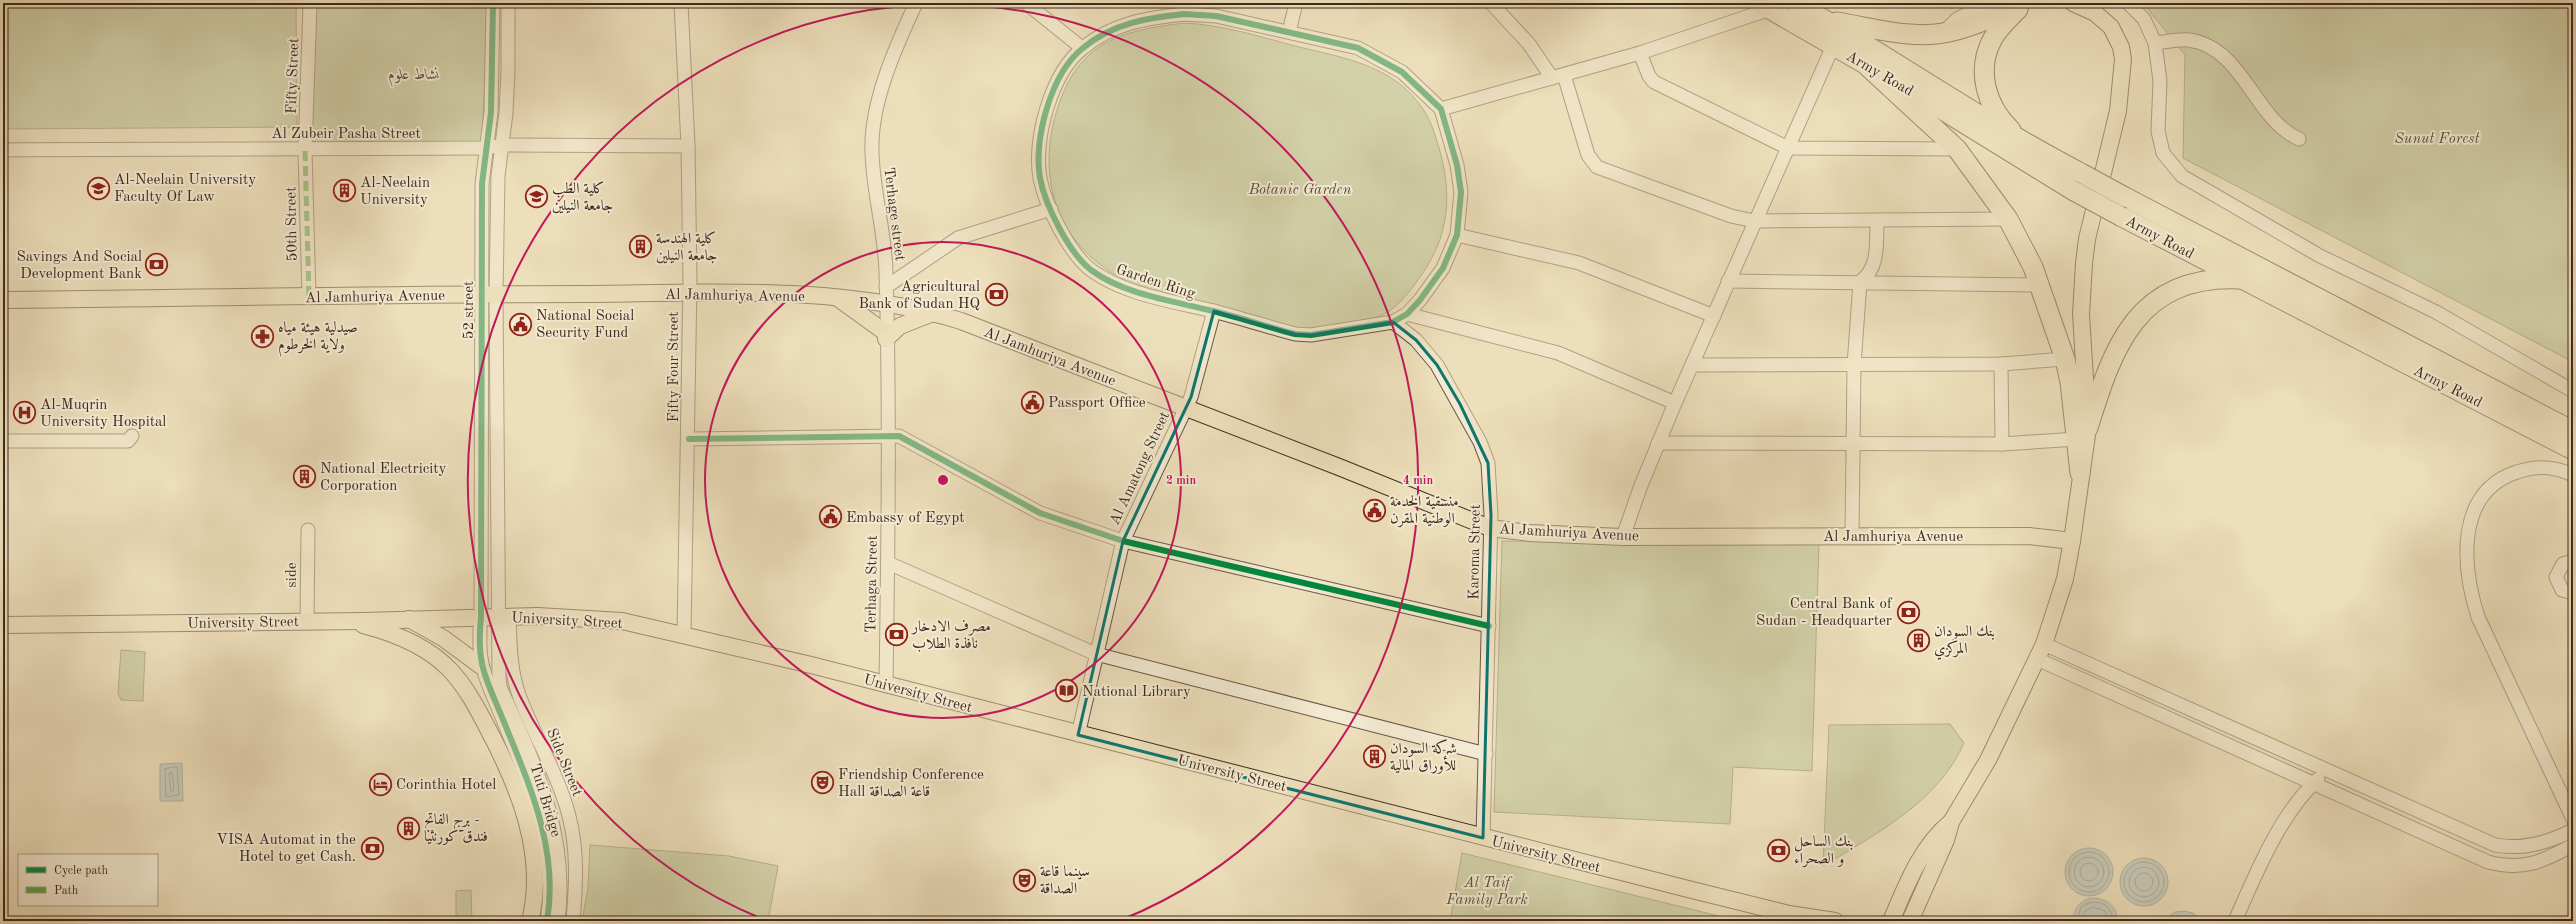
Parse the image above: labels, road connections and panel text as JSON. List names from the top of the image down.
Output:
{
  "streets": {
    "highway": ["Army Road"],
    "main road": ["Al Jamhuriya Avenue", "University Street"],
    "street": [
      "Fifty Street",
      "Al Zubeir Pasha Street",
      "Terhage street",
      "50th Street",
      "Garden Ring",
      "52 street",
      "Fifty Four Street",
      "Al Amatong Street",
      "Karoma Street",
      "side",
      "Terhaga Street",
      "Side Street",
      "Tuti Bridge"
    ]
  },
  "crossings": [
    ["Fifty Street", "Al Zubeir Pasha Street"],
    ["Fifty Street", "50th Street"],
    ["Al Zubeir Pasha Street", "50th Street"],
    ["Al Zubeir Pasha Street", "52 street"],
    ["Al Zubeir Pasha Street", "Fifty Four Street"],
    ["Terhage street", "Al Jamhuriya Avenue"],
    ["Terhage street", "Terhaga Street"],
    ["50th Street", "Al Jamhuriya Avenue"],
    ["Garden Ring", "Al Amatong Street"],
    ["Garden Ring", "Karoma Street"],
    ["Al Jamhuriya Avenue", "52 street"],
    ["Al Jamhuriya Avenue", "Fifty Four Street"],
    ["Al Jamhuriya Avenue", "Al Amatong Street"],
    ["Al Jamhuriya Avenue", "Karoma Street"],
    ["52 street", "University Street"],
    ["52 street", "Side Street"],
    ["Fifty Four Street", "University Street"],
    ["Al Amatong Street", "University Street"],
    ["Karoma Street", "University Street"],
    ["side", "University Street"],
    ["Terhaga Street", "University Street"],
    ["University Street", "Side Street"]
  ],
  "parks": [
    "نشاط علوم",
    "Sunut Forest",
    "Botanic Garden",
    "Al Taif Family Park"
  ],
  "places": {
    "school or university": ["Al-Neelain University Faculty Of Law", "كلية الطب جامعة النيلين"],
    "building": [
      "Al-Neelain University",
      "كلية الهندسة جامعة النيلين",
      "National Electricity Corporation",
      "بنك السودان المركزي",
      "شركة السودان للأوراق المالية",
      "برج الفاتح - فندق كورنثيا"
    ],
    "bank": [
      "Savings And Social Development Bank",
      "Agricultural Bank of Sudan HQ",
      "Central Bank of Sudan - Headquarter",
      "مصرف الادخار نافذة الطلاب",
      "VISA Automat in the Hotel to get Cash.",
      "بنك الساحل و الصحراء"
    ],
    "public building": [
      "National Social Security Fund",
      "Passport Office",
      "منسقية الخدمة الوطنية المقرن",
      "Embassy of Egypt"
    ],
    "pharmacy": ["صيدلية هيئة مياه ولاية الخرطوم"],
    "hospital": ["Al-Muqrin University Hospital"],
    "library": ["National Library"],
    "theatre": ["Friendship Conference Hall قاعة الصداقة", "سينما قاعة الصداقة"],
    "hotel": ["Corinthia Hotel"]
  },
  "legend": ["Cycle path", "Path"],
  "rings": ["2 min", "4 min"]
}
